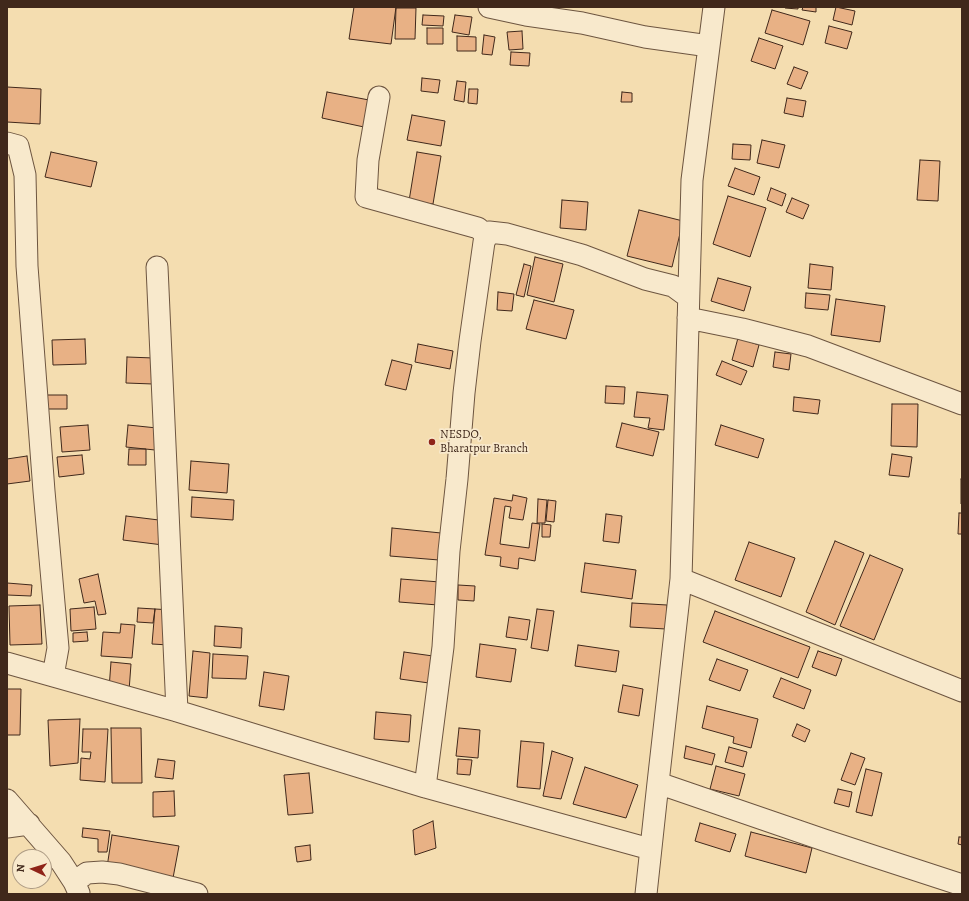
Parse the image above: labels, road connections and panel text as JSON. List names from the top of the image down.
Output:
{
  "places": ["NESDO, Bharatpur Branch"],
  "north": "left"
}
